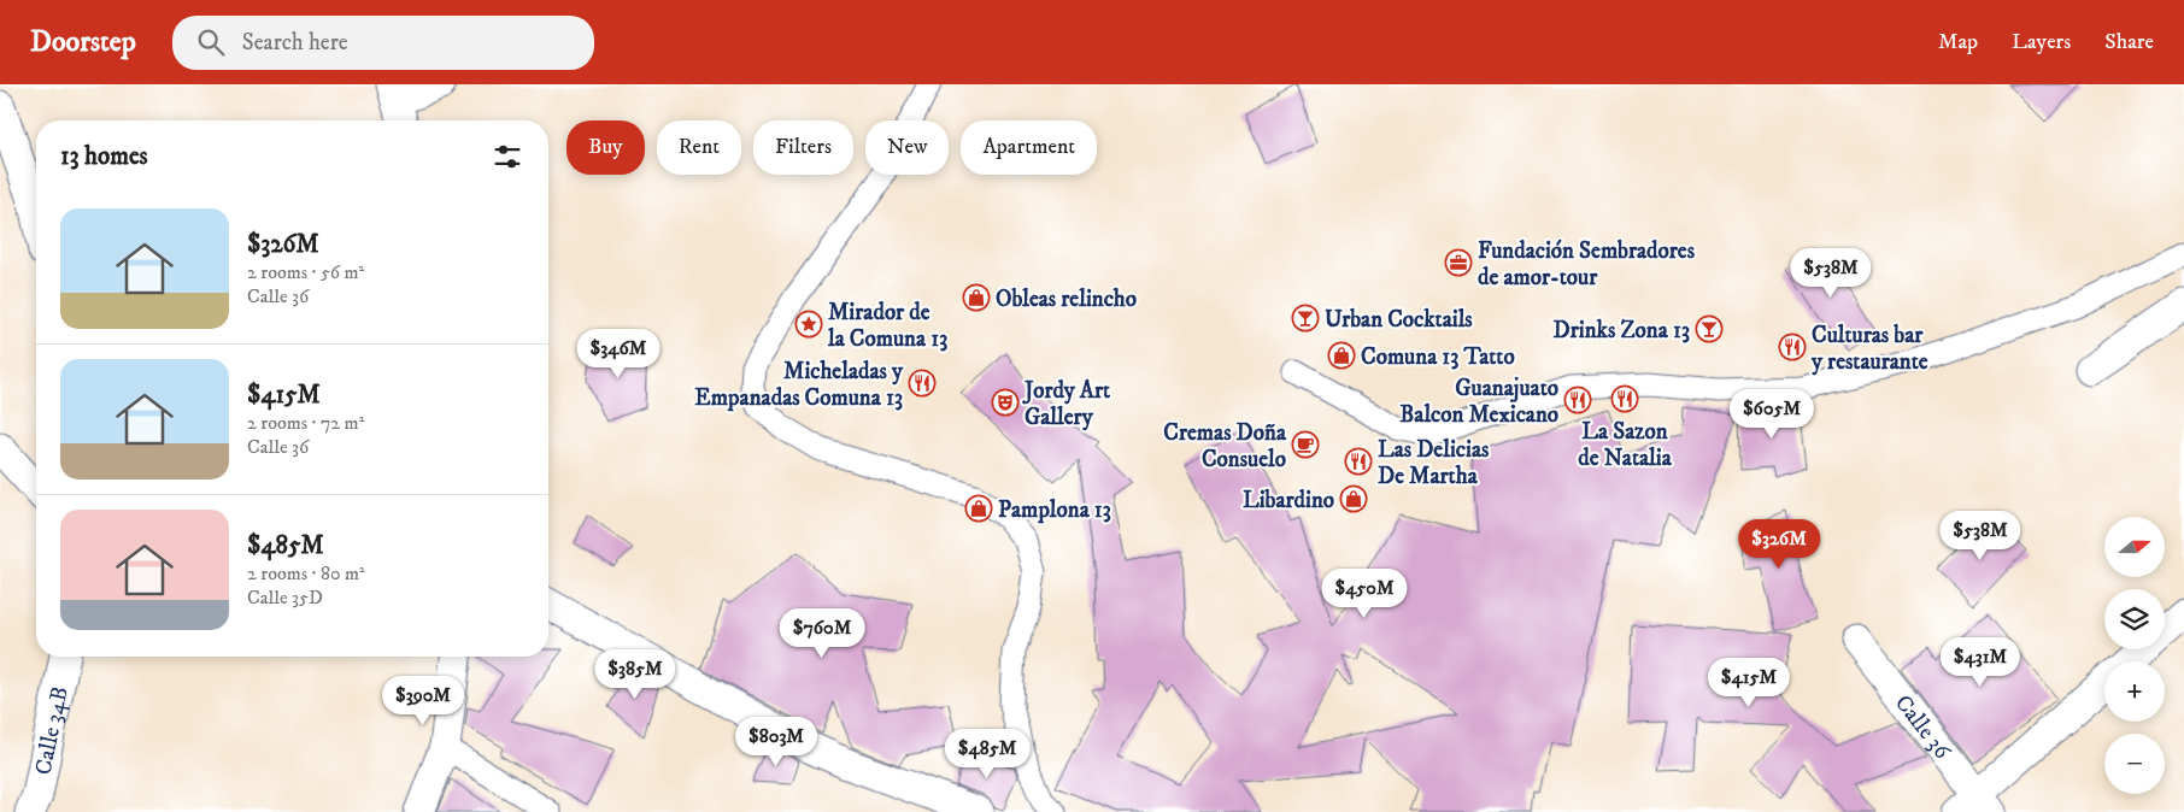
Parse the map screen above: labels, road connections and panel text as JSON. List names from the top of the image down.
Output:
{
  "streets": {
    "street": ["Calle 36", "Calle 34B"]
  },
  "places": {
    "office": ["Fundación Sembradores de amor-tour"],
    "shop": [
      "Obleas relincho",
      "Comuna 13 Tatto",
      "Libardino",
      "Pamplona 13"
    ],
    "bar": ["Urban Cocktails", "Drinks Zona 13"],
    "place": ["Mirador de la Comuna 13"],
    "restaurant": [
      "Culturas bar y restaurante",
      "Micheladas y Empanadas Comuna 13",
      "La Sazon de Natalia",
      "Guanajuato Balcon Mexicano",
      "Las Delicias De Martha"
    ],
    "theatre": ["Jordy Art Gallery"],
    "cafe": ["Cremas Doña Consuelo"]
  },
  "north": "right",
  "page": {
    "header": "Doorstep",
    "search": "Search here",
    "nav": ["Map", "Layers", "Share"],
    "chip": [
      "Buy",
      "Rent",
      "Filters",
      "New",
      "Apartment"
    ],
    "heading": "13 homes",
    "list": [
      {
        "name": "$326M",
        "note": "2 rooms · 56 m² · Calle 36"
      },
      {
        "name": "$415M",
        "note": "2 rooms · 72 m² · Calle 36"
      },
      {
        "name": "$485M",
        "note": "2 rooms · 80 m² · Calle 35D"
      }
    ],
    "price": [
      "$538M",
      "$346M",
      "$605M",
      "$538M",
      "$326M",
      "$450M",
      "$760M",
      "$431M",
      "$385M",
      "$415M",
      "$390M",
      "$803M",
      "$485M"
    ],
    "map_buttons": ["+", "−"]
  }
}
